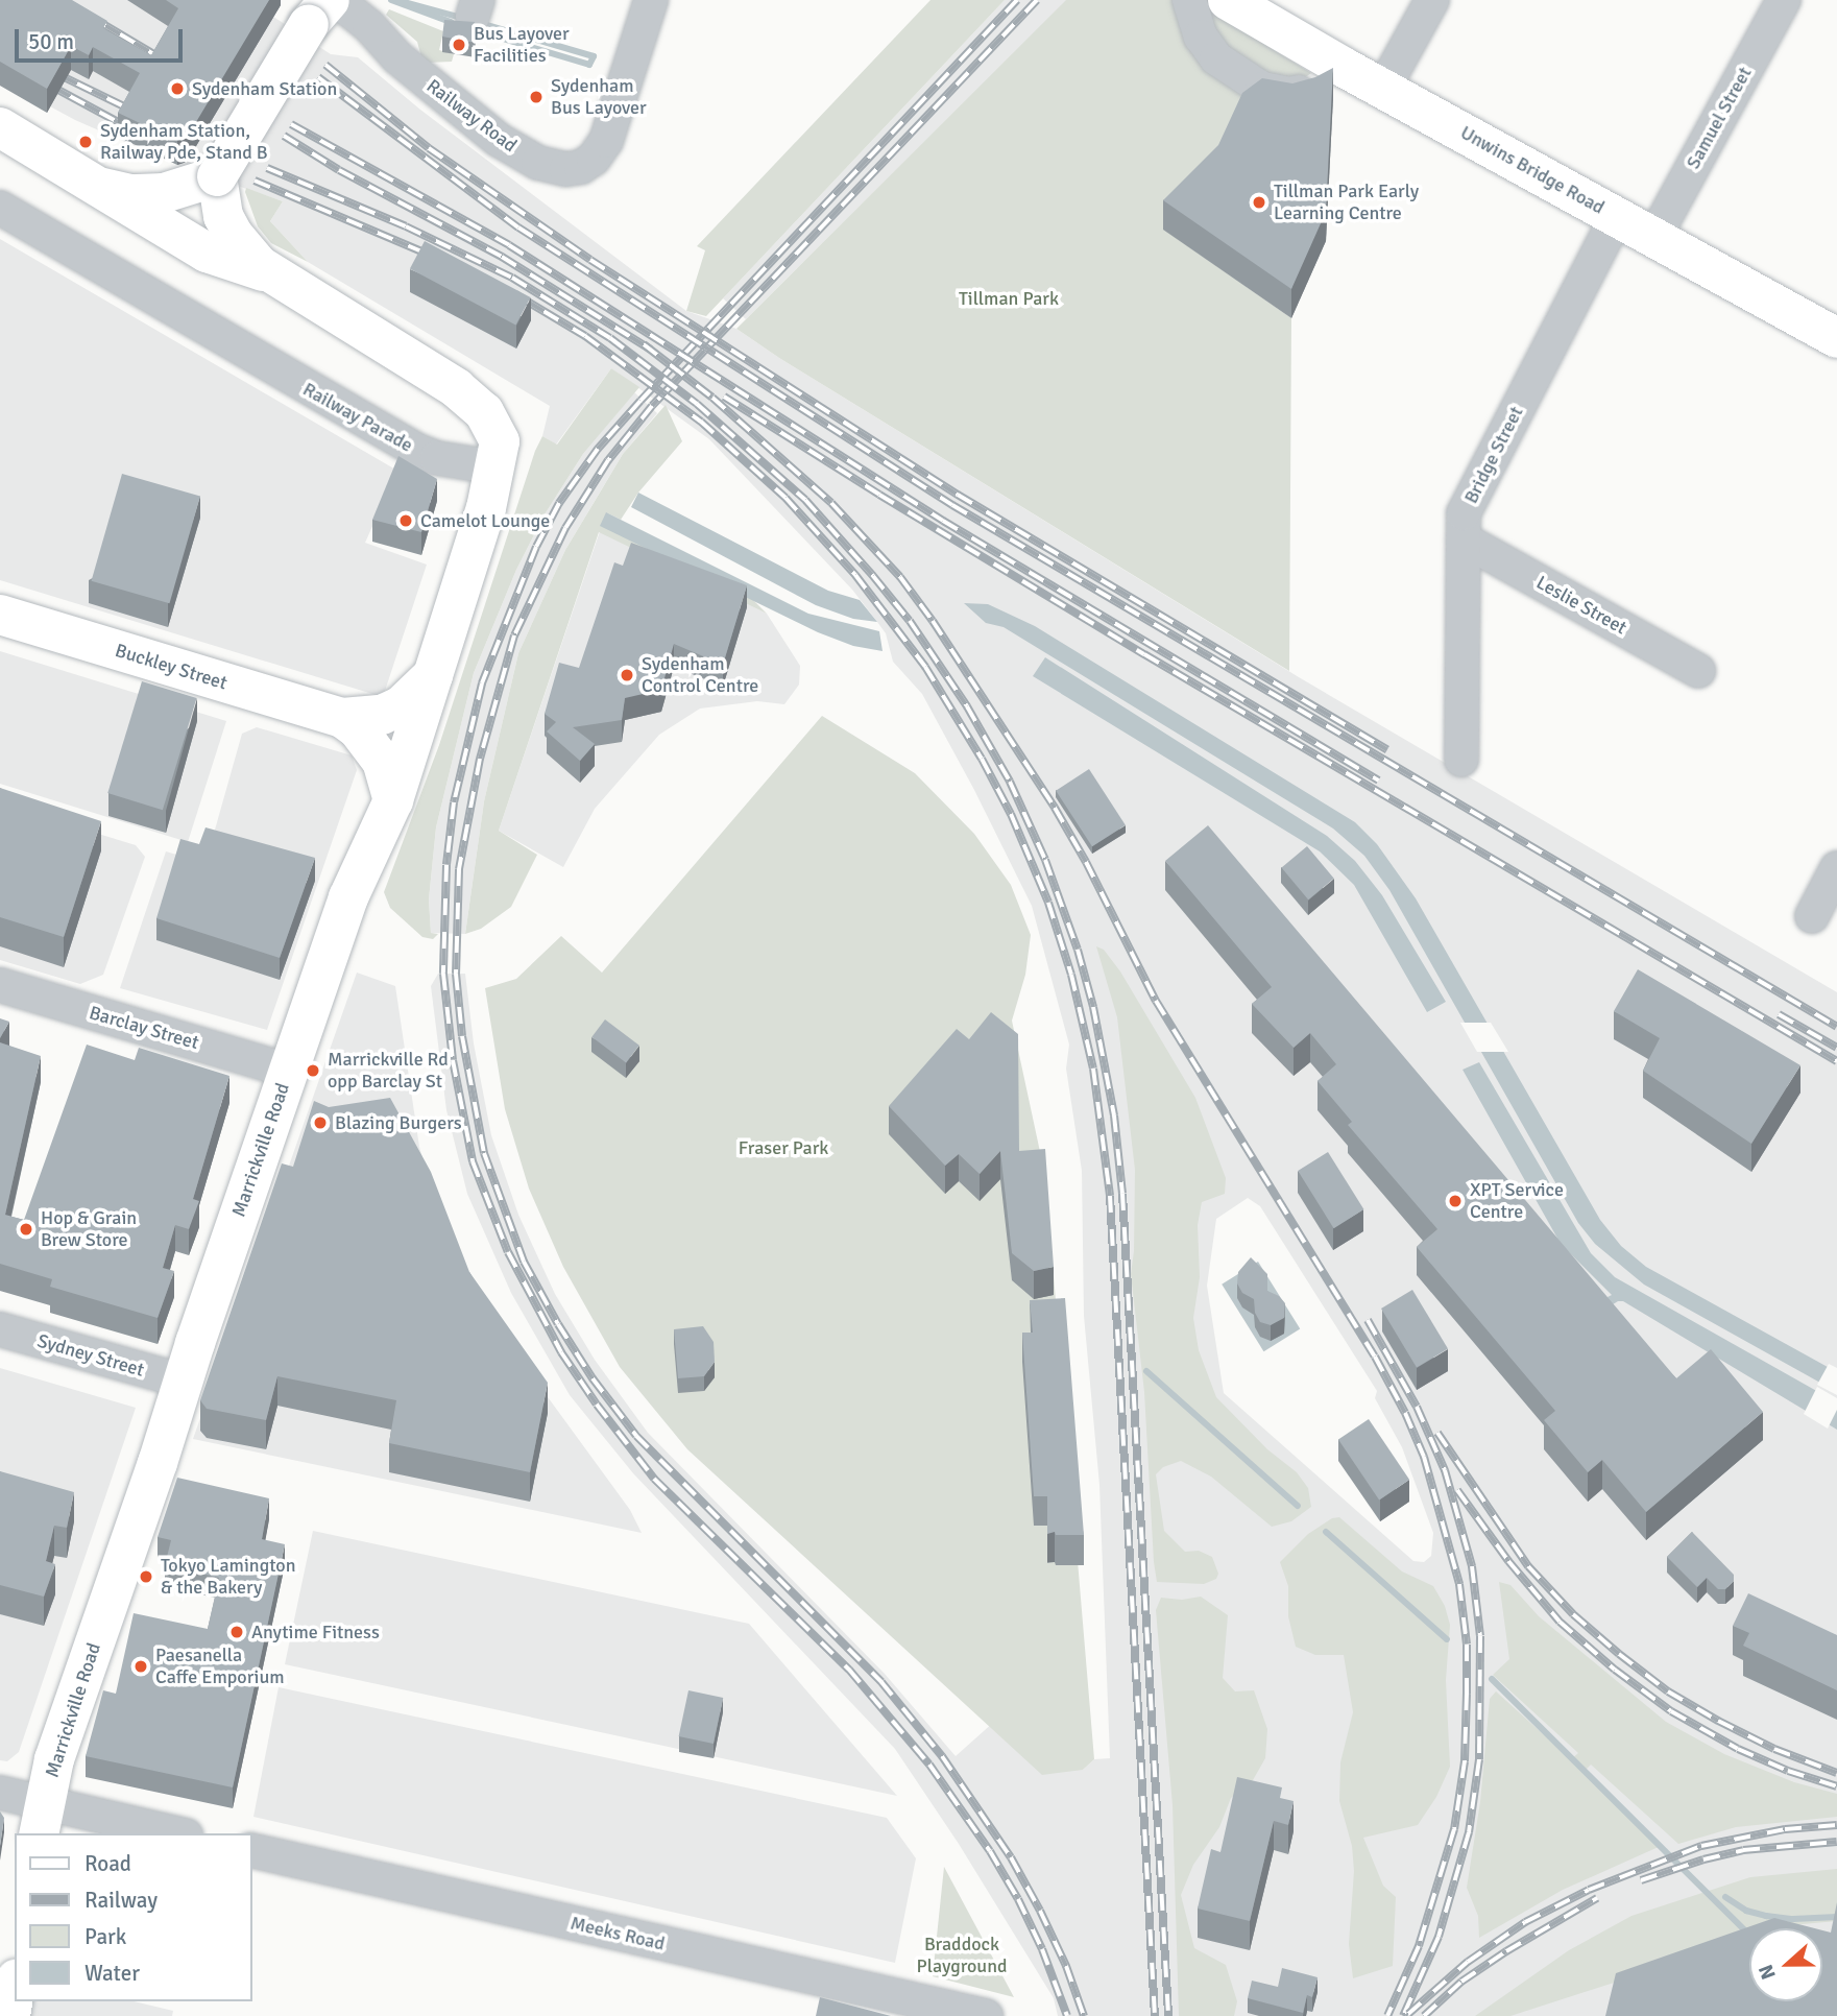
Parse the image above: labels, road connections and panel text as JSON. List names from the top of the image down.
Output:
{
  "streets": {
    "main road": ["Unwins Bridge Road", "Buckley Street", "Marrickville Road"],
    "street": [
      "Railway Road",
      "Samuel Street",
      "Railway Parade",
      "Bridge Street",
      "Leslie Street",
      "Barclay Street",
      "Sydney Street",
      "Meeks Road"
    ]
  },
  "crossings": [
    ["Samuel Street", "Unwins Bridge Road"],
    ["Unwins Bridge Road", "Bridge Street"],
    ["Railway Parade", "Marrickville Road"],
    ["Bridge Street", "Leslie Street"],
    ["Buckley Street", "Marrickville Road"],
    ["Barclay Street", "Marrickville Road"],
    ["Marrickville Road", "Sydney Street"]
  ],
  "parks": ["Tillman Park", "Fraser Park", "Braddock Playground"],
  "places": [
    "Bus Layover Facilities",
    "Sydenham Station",
    "Sydenham Bus Layover",
    "Sydenham Station, Railway Pde, Stand B",
    "Tillman Park Early Learning Centre",
    "Camelot Lounge",
    "Sydenham Control Centre",
    "Marrickville Rd opp Barclay St",
    "Blazing Burgers",
    "XPT Service Centre",
    "Hop & Grain Brew Store",
    "Tokyo Lamington & the Bakery",
    "Anytime Fitness",
    "Paesanella Caffe Emporium"
  ],
  "legend": [
    "Road",
    "Railway",
    "Park",
    "Water"
  ],
  "scale_bar": "50 m",
  "north": "left"
}
